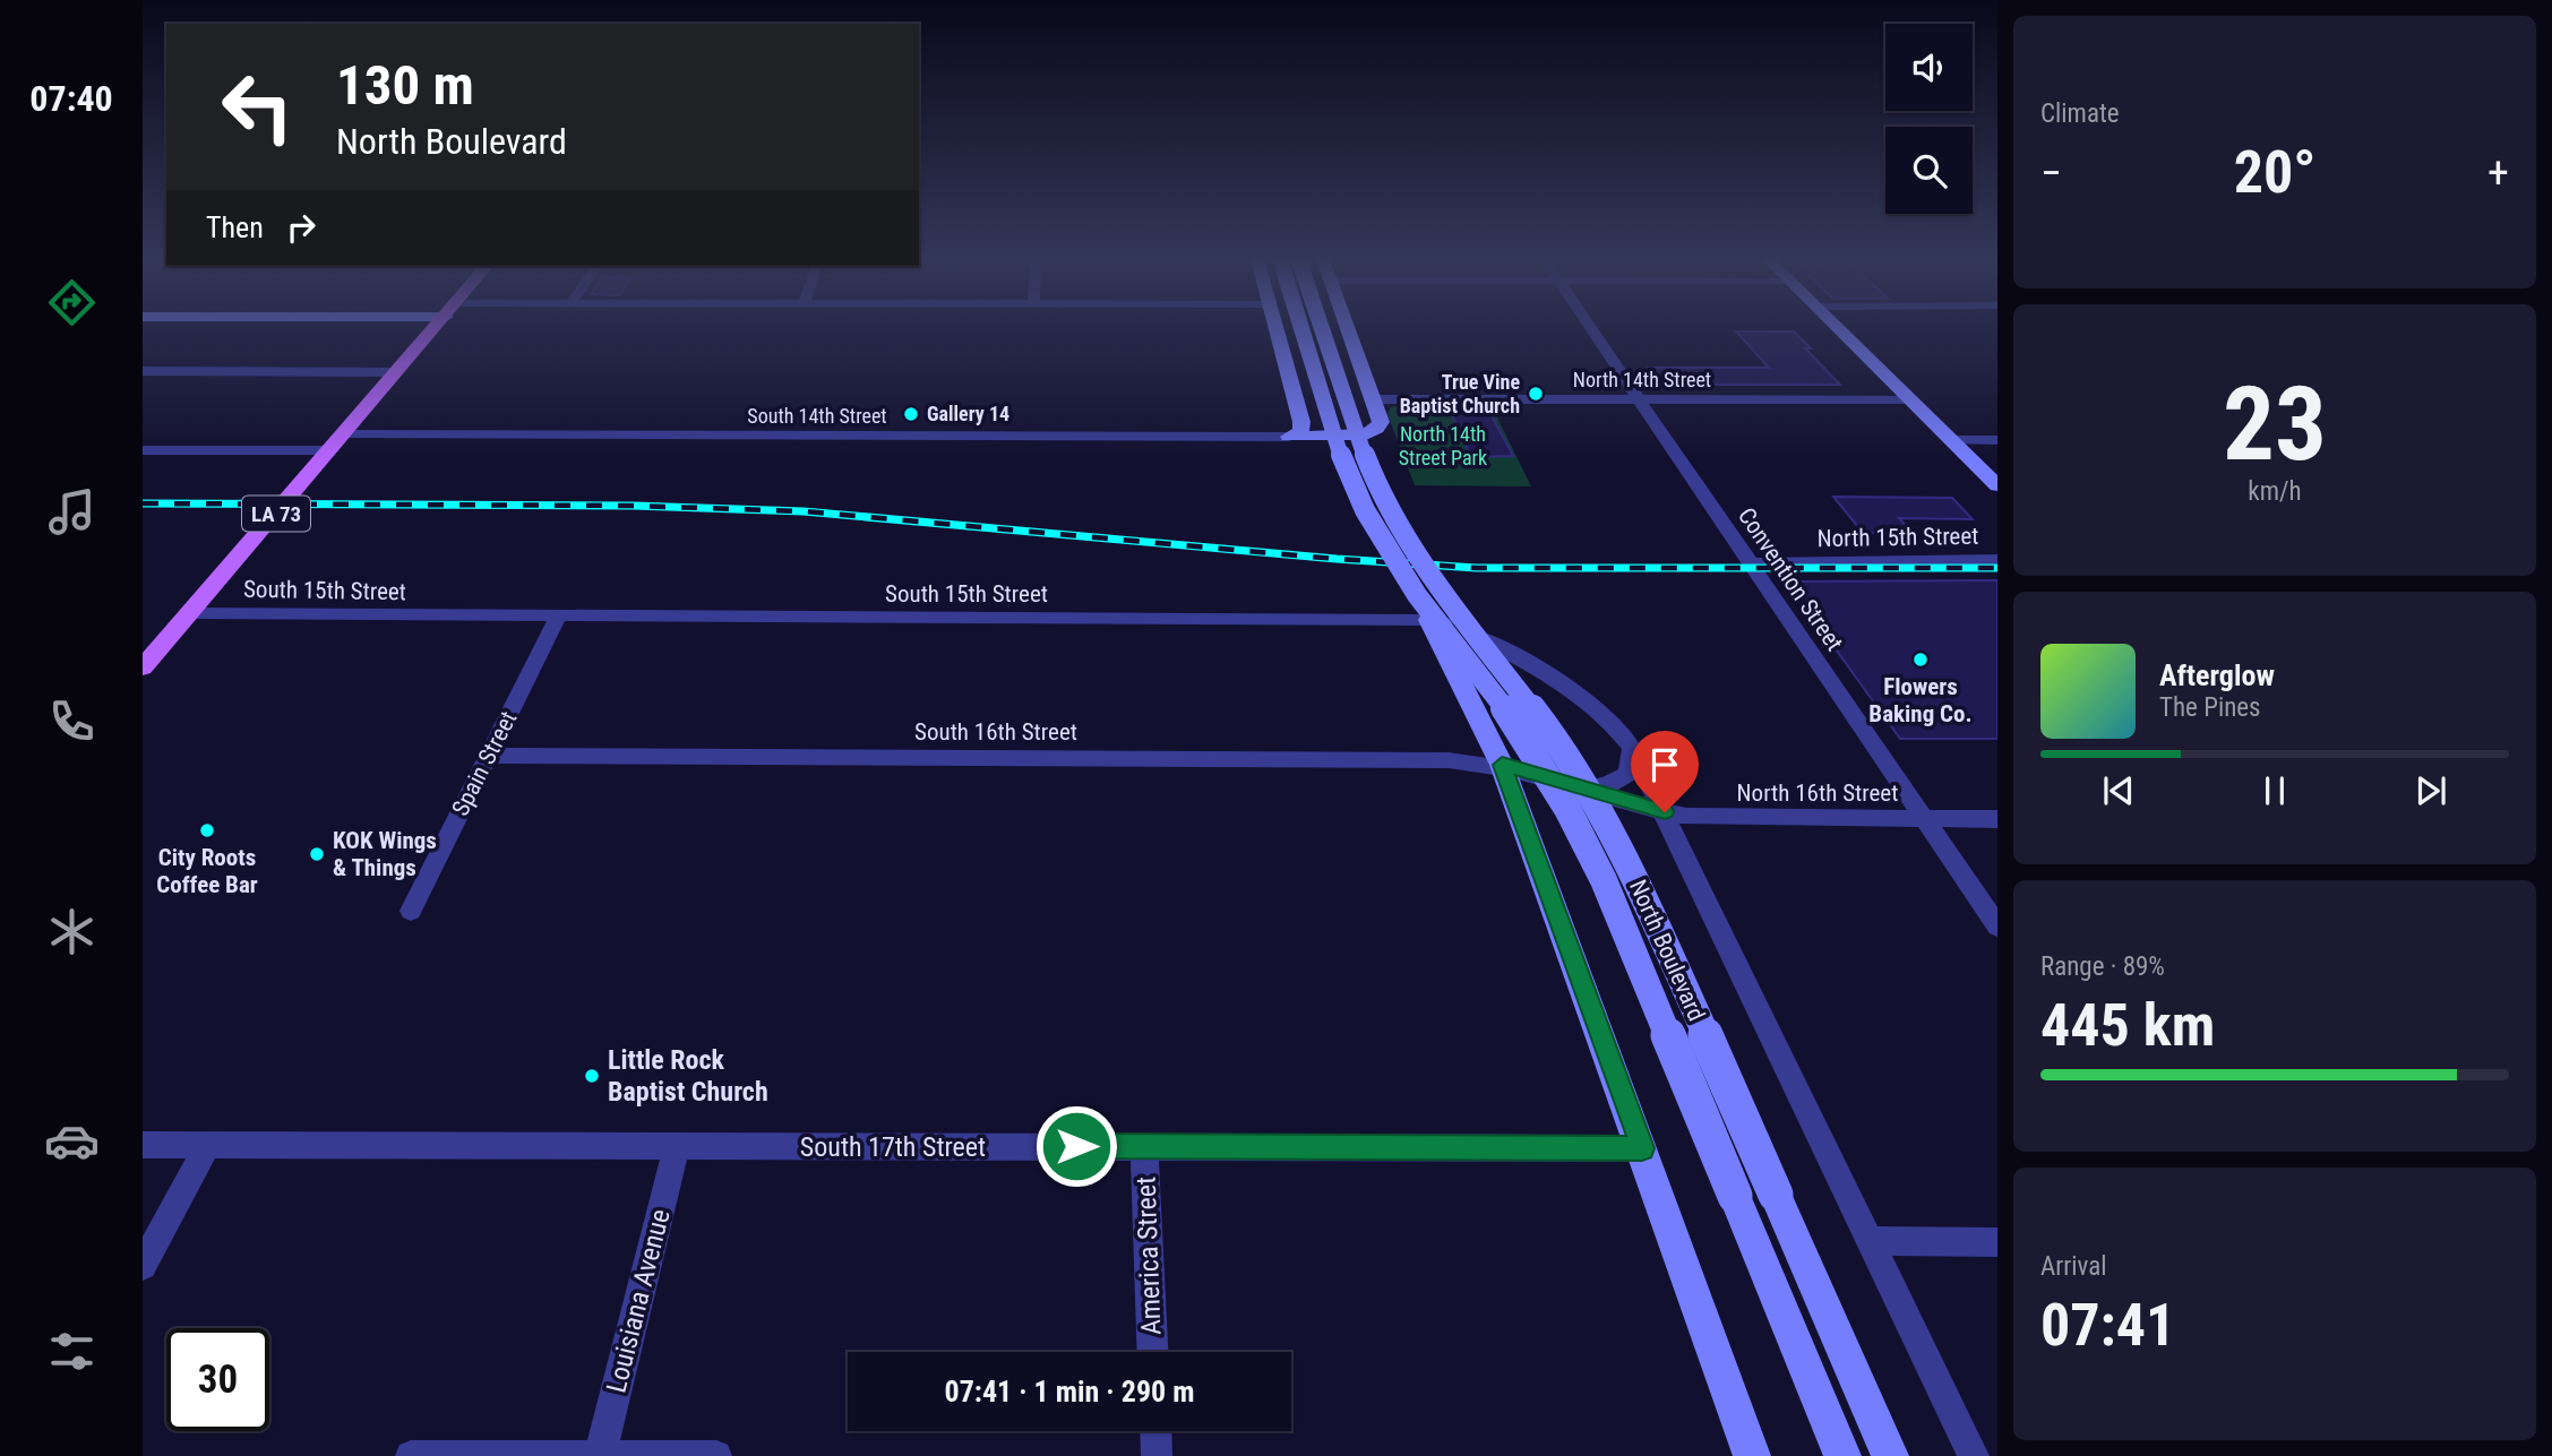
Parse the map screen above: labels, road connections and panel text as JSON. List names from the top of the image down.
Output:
{
  "streets": {
    "main road": ["LA 73"],
    "street": [
      "North 14th Street",
      "South 14th Street",
      "North 15th Street",
      "Convention Street",
      "South 15th Street",
      "South 16th Street",
      "Spain Street",
      "North 16th Street",
      "North Boulevard",
      "South 17th Street",
      "America Street",
      "Louisiana Avenue"
    ]
  },
  "crossings": [
    ["North 14th Street", "Convention Street"],
    ["South 14th Street", "LA 73"],
    ["LA 73", "South 15th Street"],
    ["North 15th Street", "Convention Street"],
    ["Convention Street", "North 16th Street"],
    ["South 15th Street", "Spain Street"],
    ["South 15th Street", "North 16th Street"],
    ["South 16th Street", "Spain Street"],
    ["South 16th Street", "North 16th Street"],
    ["South 17th Street", "America Street"],
    ["South 17th Street", "Louisiana Avenue"]
  ],
  "parks": ["North 14th Street Park"],
  "places": [
    "True Vine Baptist Church",
    "Gallery 14",
    "Flowers Baking Co.",
    "City Roots Coffee Bar",
    "KOK Wings & Things",
    "Little Rock Baptist Church"
  ],
  "page": {
    "tabs": "07:40",
    "tile": [
      "Climate",
      ["23", "km/h"],
      ["Range · 89%", "445 km"],
      ["Arrival", "07:41"]
    ],
    "turn": ["130 m", "North Boulevard"],
    "heat": ["−", "20°", "+"],
    "then": "Then",
    "song": ["Afterglow", "The Pines"],
    "limit": "30",
    "trip": "07:41 · 1 min · 290 m"
  }
}
